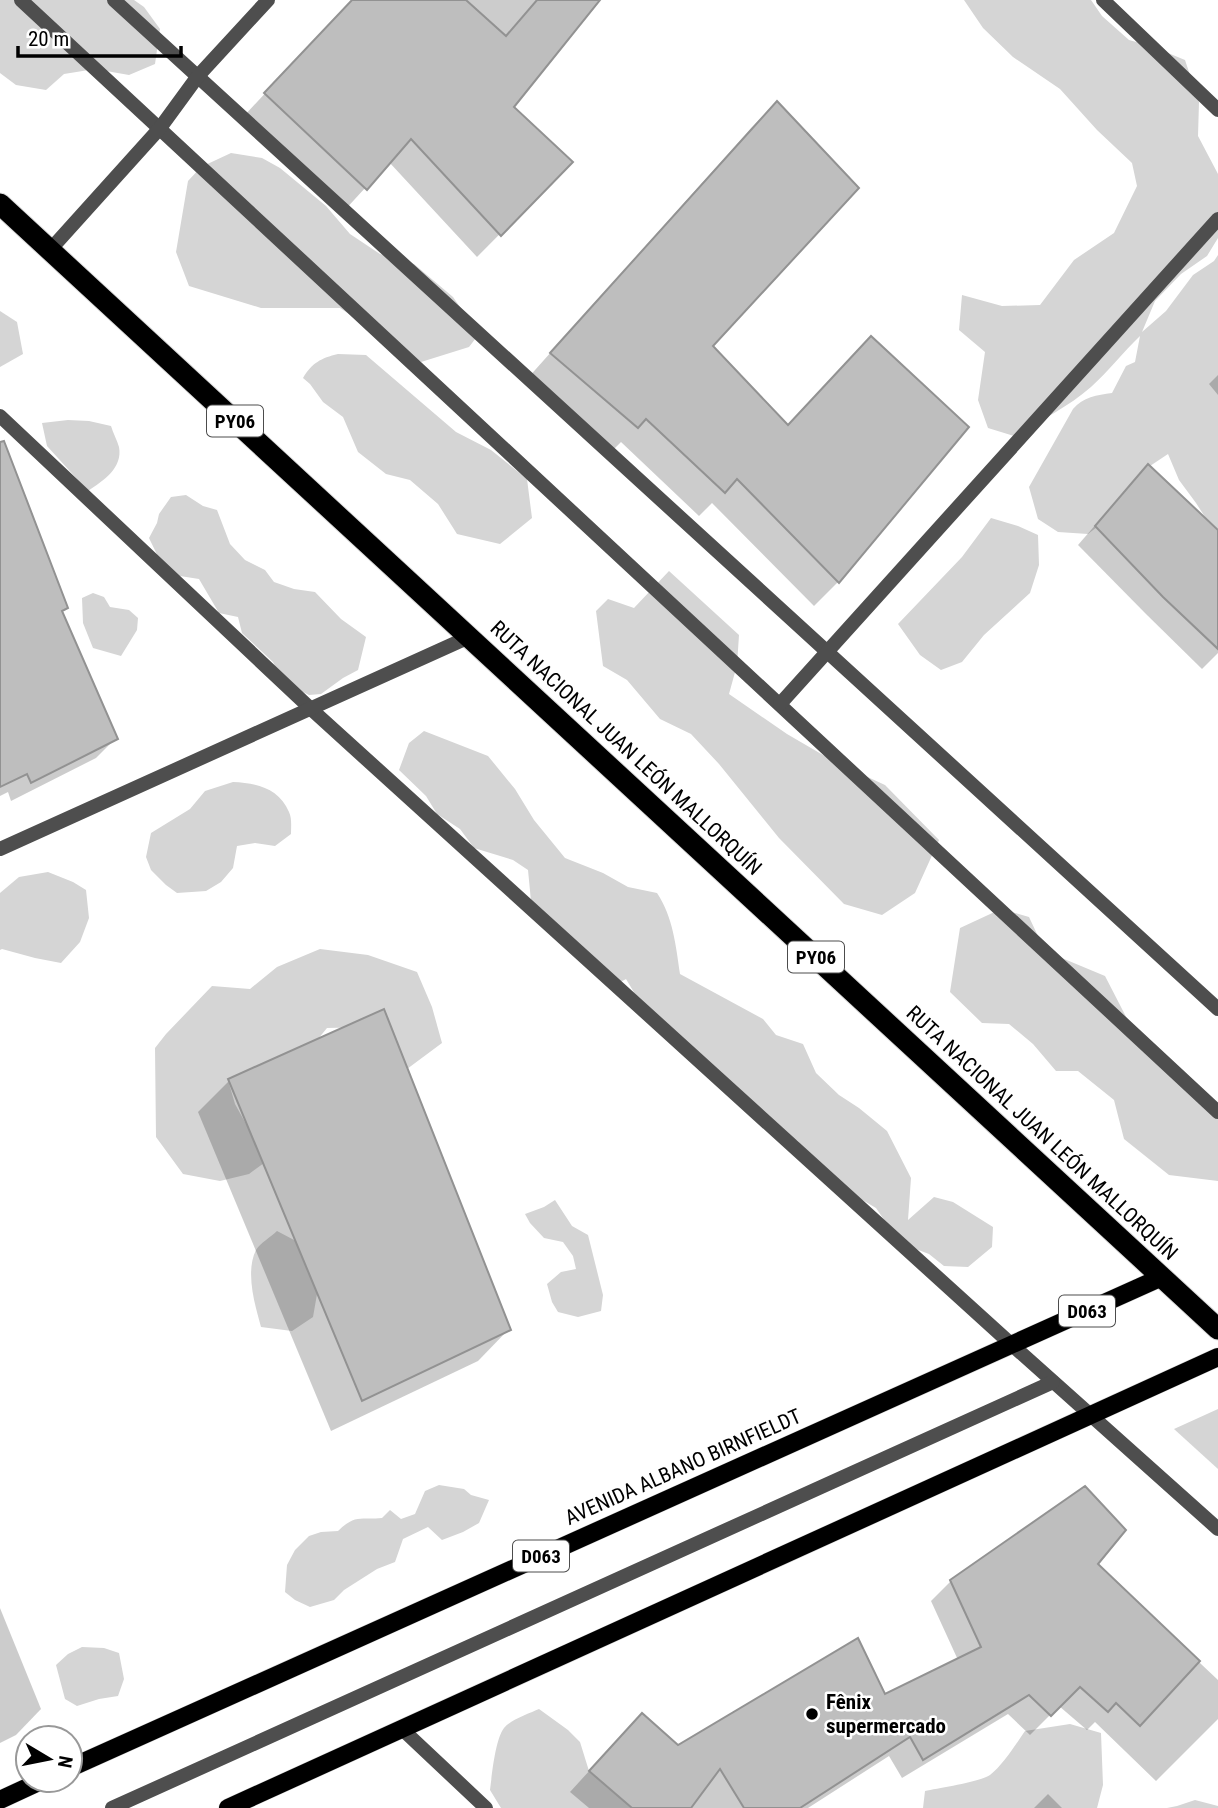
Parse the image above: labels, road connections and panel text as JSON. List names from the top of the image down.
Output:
{
  "streets": {
    "highway": ["PY06", "RUTA NACIONAL JUAN LEÓN MALLORQUÍN"],
    "main road": ["D063", "AVENIDA ALBANO BIRNFIELDT"]
  },
  "crossings": [
    ["RUTA NACIONAL JUAN LEÓN MALLORQUÍN", "AVENIDA ALBANO BIRNFIELDT"]
  ],
  "places": ["Fênix supermercado"],
  "scale_bar": "20 m",
  "north": "right"
}
